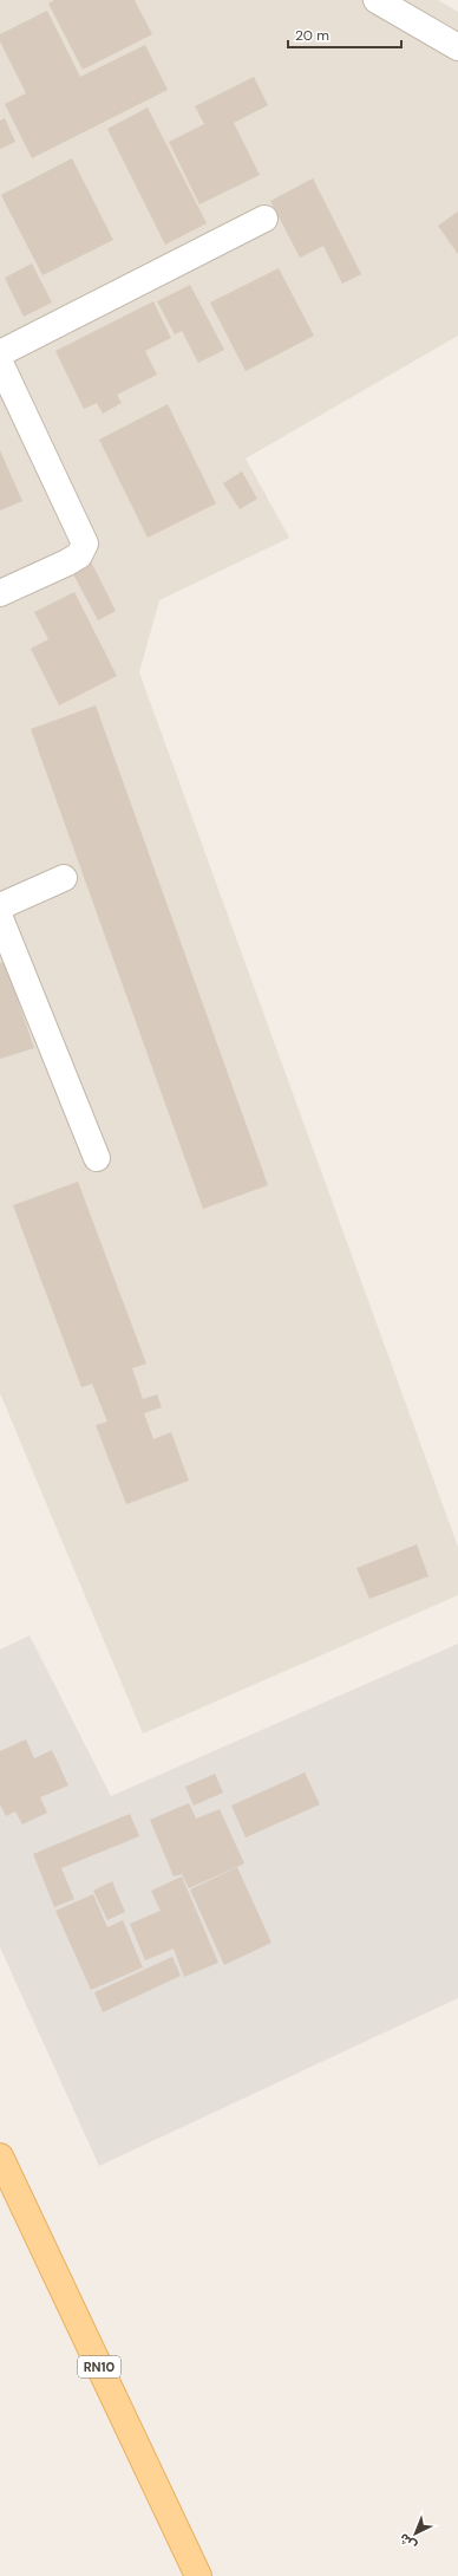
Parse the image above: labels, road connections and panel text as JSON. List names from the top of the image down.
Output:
{
  "streets": {
    "main road": ["RN10"]
  },
  "scale_bar": "20 m",
  "north": "bottom left"
}
